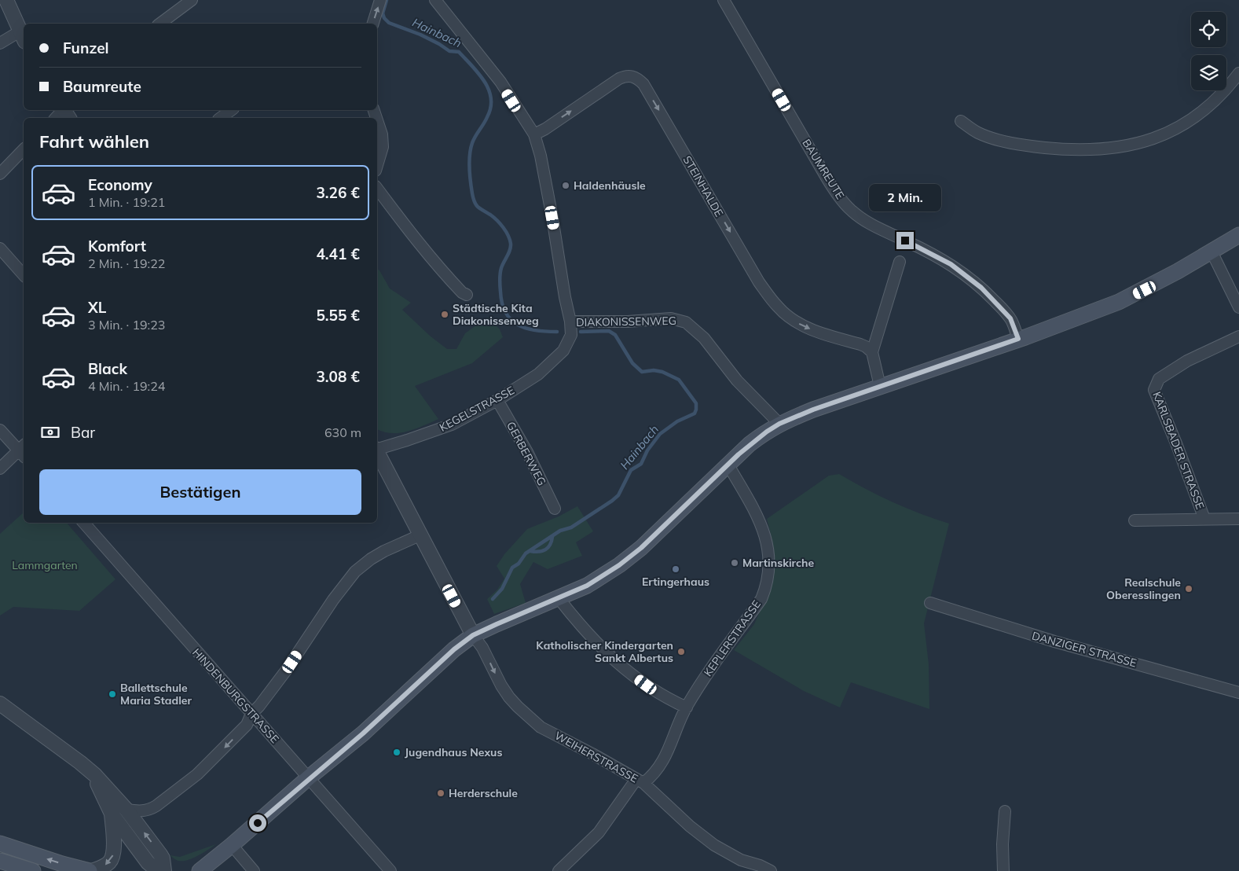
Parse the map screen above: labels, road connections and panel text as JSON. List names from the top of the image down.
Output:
{
  "streets": {
    "street": [
      "BAUMREUTE",
      "STEINHALDE",
      "DIAKONISSENWEG",
      "KEGELSTRASSE",
      "KARLSBADER STRASSE",
      "GERBERWEG",
      "KEPLERSTRASSE",
      "DANZIGER STRASSE",
      "HINDENBURGSTRASSE",
      "WEIHERSTRASSE"
    ]
  },
  "crossings": [
    ["DIAKONISSENWEG", "KEGELSTRASSE"],
    ["KEGELSTRASSE", "GERBERWEG"],
    ["KEPLERSTRASSE", "WEIHERSTRASSE"]
  ],
  "one_way": ["STEINHALDE"],
  "water": ["Hainbach"],
  "parks": ["Lammgarten"],
  "places": [
    "Haldenhäusle",
    "Städtische Kita Diakonissenweg",
    "Martinskirche",
    "Ertingerhaus",
    "Realschule Oberesslingen",
    "Katholischer Kindergarten Sankt Albertus",
    "Ballettschule Maria Stadler",
    "Jugendhaus Nexus",
    "Herderschule"
  ],
  "page": {
    "banner": ["Funzel", "Baumreute"],
    "heading": "Fahrt wählen",
    "list": [
      {
        "name": "Economy",
        "note": "1 Min. · 19:21",
        "value": "3.26 €"
      },
      {
        "name": "Komfort",
        "note": "2 Min. · 19:22",
        "value": "4.41 €"
      },
      {
        "name": "XL",
        "note": "3 Min. · 19:23",
        "value": "5.55 €"
      },
      {
        "name": "Black",
        "note": "4 Min. · 19:24",
        "value": "3.08 €"
      }
    ],
    "bubble": "2 Min.",
    "pay": ["Bar", "630 m"],
    "buttons": "Bestätigen"
  }
}
